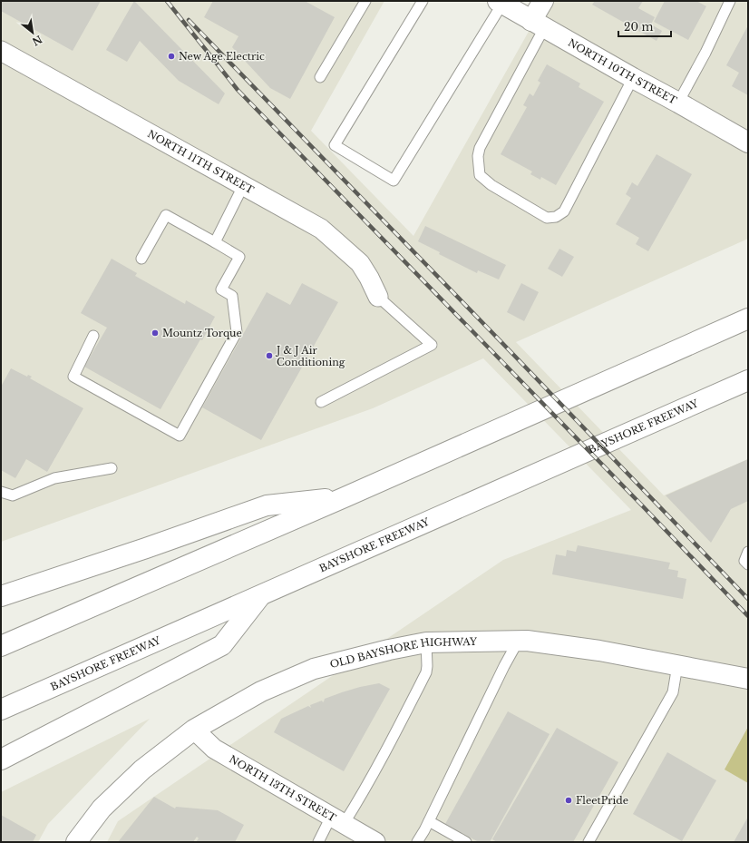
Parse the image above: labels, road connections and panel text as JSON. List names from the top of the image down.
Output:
{
  "streets": {
    "main road": ["NORTH 10TH STREET", "BAYSHORE FREEWAY", "OLD BAYSHORE HIGHWAY"],
    "street": ["NORTH 11TH STREET", "NORTH 13TH STREET"]
  },
  "crossings": [
    ["OLD BAYSHORE HIGHWAY", "NORTH 13TH STREET"]
  ],
  "places": [
    "New Age Electric",
    "Mountz Torque",
    "J & J Air Conditioning",
    "FleetPride"
  ],
  "scale_bar": "20 m",
  "north": "bottom right"
}
